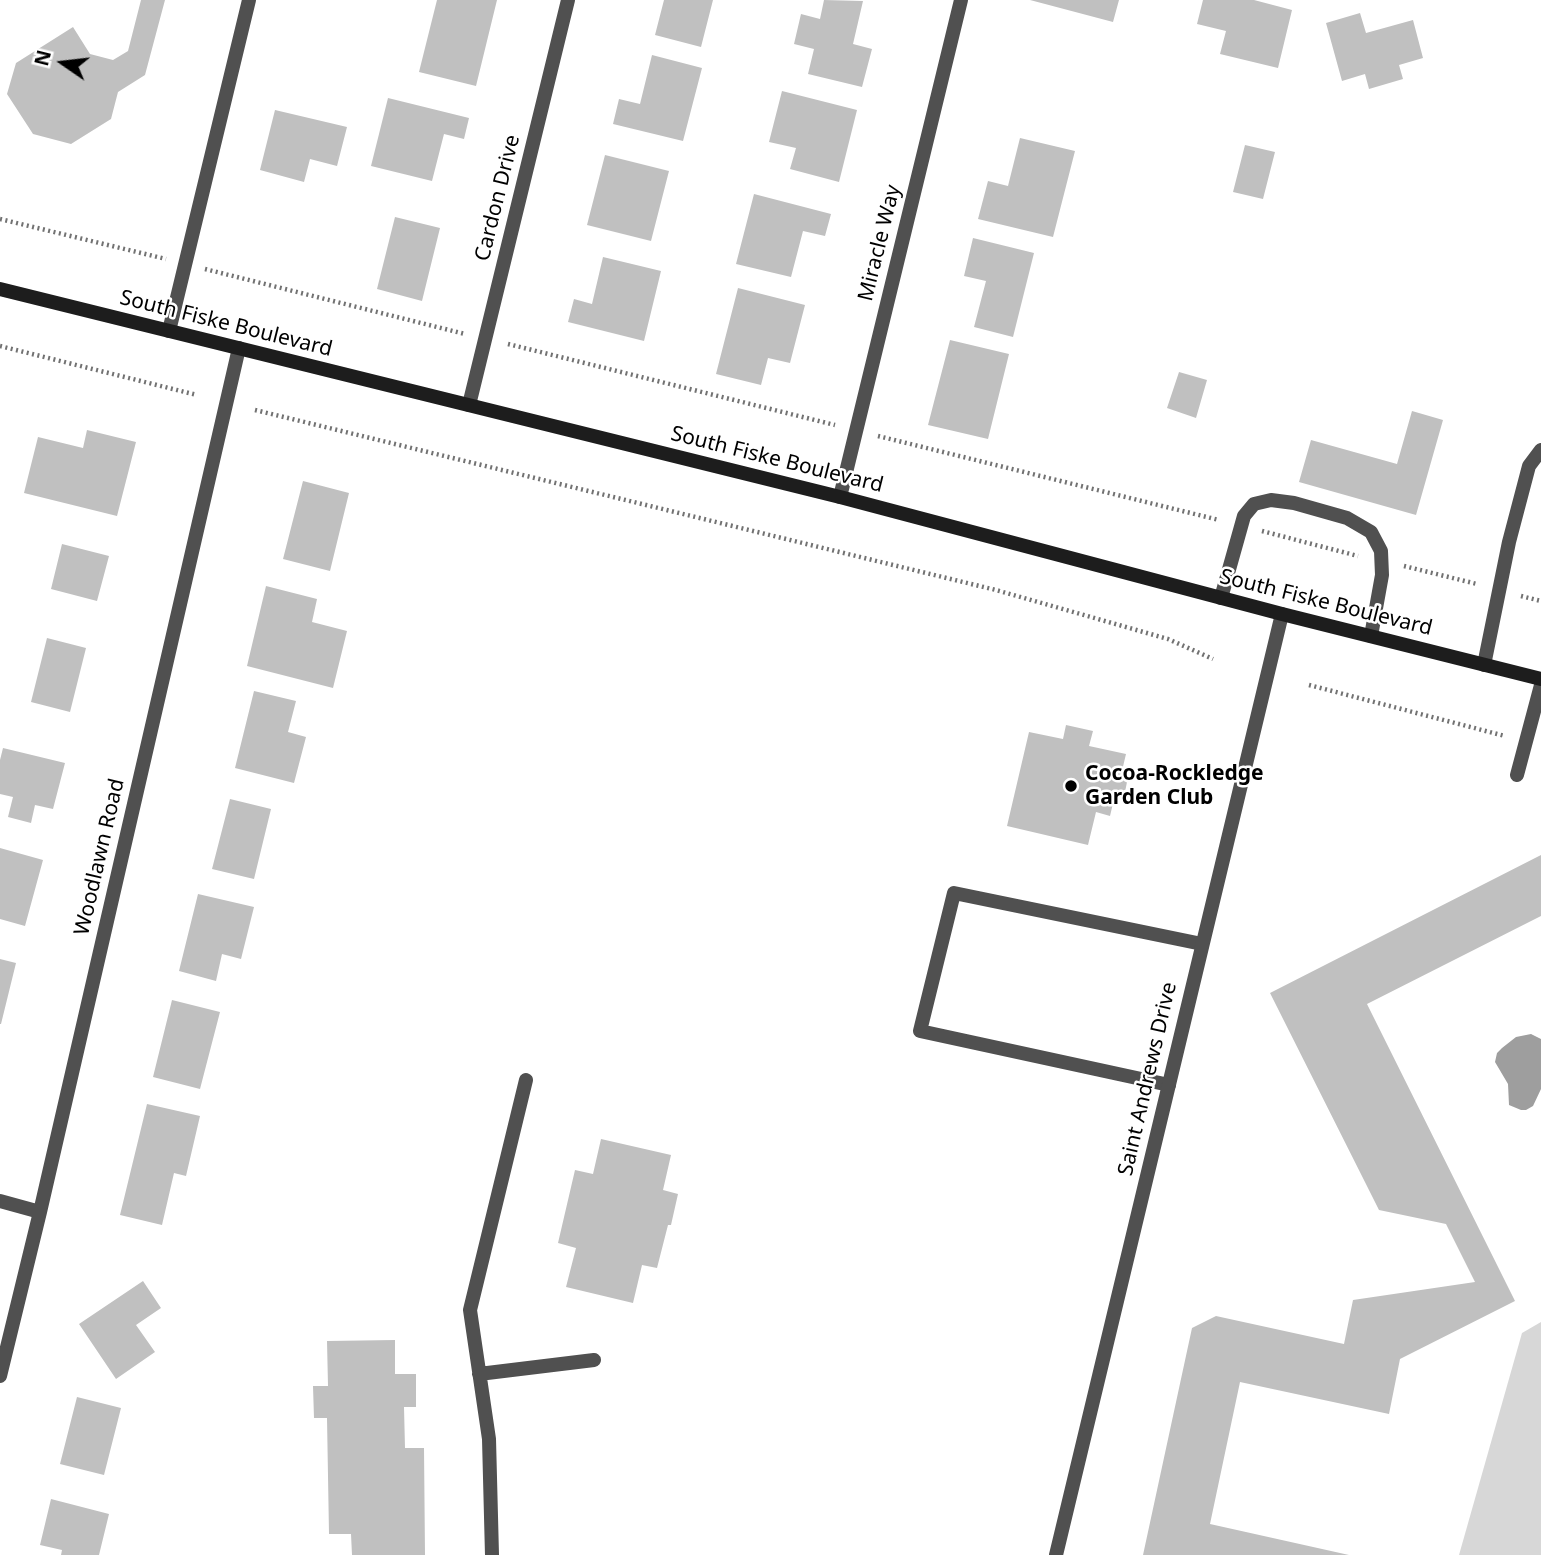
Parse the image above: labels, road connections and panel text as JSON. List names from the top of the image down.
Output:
{
  "streets": {
    "main road": ["South Fiske Boulevard"],
    "street": [
      "Cardon Drive",
      "Miracle Way",
      "Woodlawn Road",
      "Saint Andrews Drive"
    ]
  },
  "crossings": [
    ["Cardon Drive", "South Fiske Boulevard"],
    ["Miracle Way", "South Fiske Boulevard"],
    ["South Fiske Boulevard", "Woodlawn Road"],
    ["South Fiske Boulevard", "Saint Andrews Drive"]
  ],
  "places": ["Cocoa-Rockledge Garden Club"],
  "north": "left"
}
